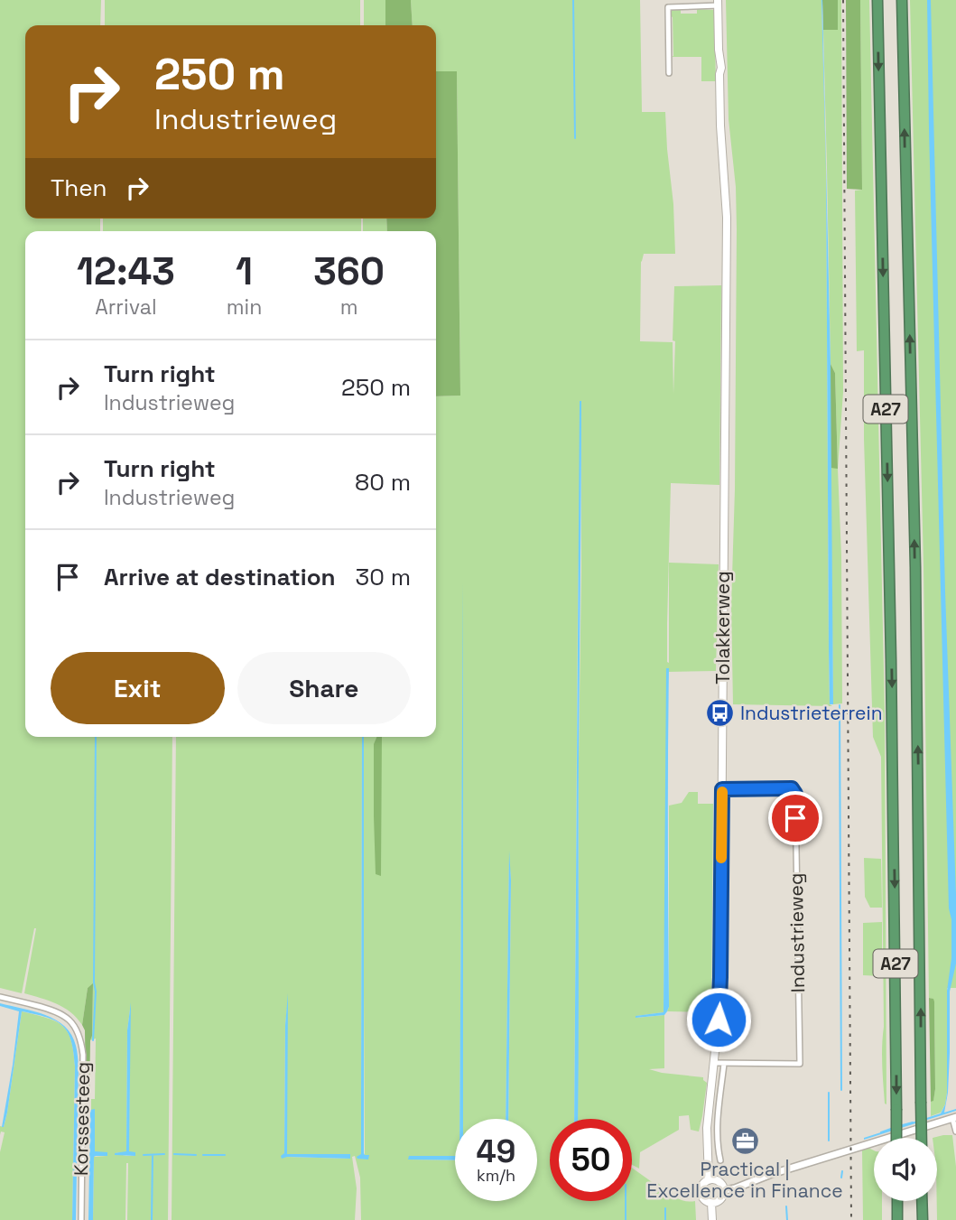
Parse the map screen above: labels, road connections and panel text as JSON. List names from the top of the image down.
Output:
{
  "streets": {
    "highway": ["A27"],
    "main road": ["Tolakkerweg"],
    "street": ["Industrieweg", "Korssesteeg"]
  },
  "crossings": [
    ["Tolakkerweg", "Industrieweg"]
  ],
  "places": {
    "bus stop": ["Industrieterrein"],
    "office": ["Practical | Excellence in Finance"]
  },
  "page": {
    "turn": ["250 m", "Industrieweg"],
    "then": "Then",
    "eta": [
      "12:43",
      "Arrival",
      "1",
      "min",
      "360",
      "m"
    ],
    "list": [
      {
        "name": "Turn right",
        "note": "Industrieweg",
        "value": "250 m"
      },
      {
        "name": "Turn right",
        "note": "Industrieweg",
        "value": "80 m"
      },
      {
        "name": "Arrive at destination",
        "value": "30 m"
      }
    ],
    "buttons": ["Exit", "Share"],
    "speed": "49 km/h",
    "limit": "50"
  }
}
